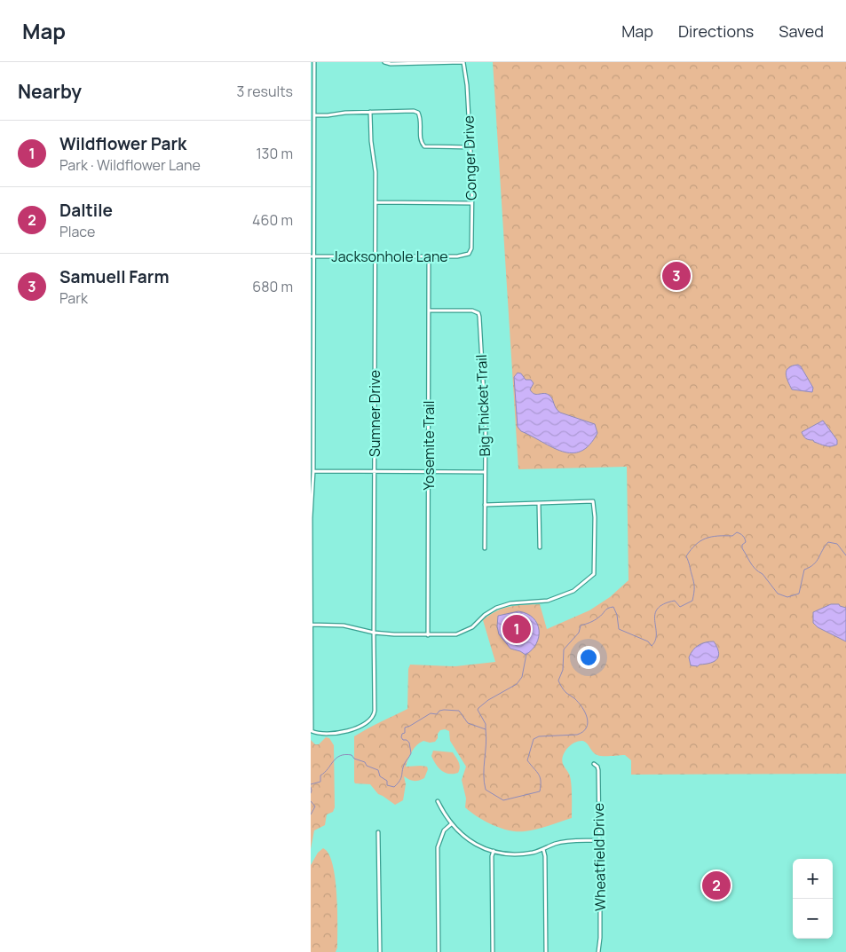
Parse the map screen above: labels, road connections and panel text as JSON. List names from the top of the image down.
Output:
{
  "streets": {
    "street": [
      "Conger Drive",
      "Jacksonhole Lane",
      "Big Thicket Trail",
      "Sumner Drive",
      "Yosemite Trail",
      "Wheatfield Drive"
    ]
  },
  "crossings": [
    ["Conger Drive", "Jacksonhole Lane"],
    ["Jacksonhole Lane", "Sumner Drive"],
    ["Jacksonhole Lane", "Yosemite Trail"],
    ["Big Thicket Trail", "Yosemite Trail"]
  ],
  "page": {
    "header": "Map",
    "nav": ["Map", "Directions", "Saved"],
    "heading": ["Nearby", "3 results"],
    "list": [
      {
        "mark": "1",
        "name": "Wildflower Park",
        "note": "Park · Wildflower Lane",
        "value": "130 m"
      },
      {
        "mark": "2",
        "name": "Daltile",
        "note": "Place",
        "value": "460 m"
      },
      {
        "mark": "3",
        "name": "Samuell Farm",
        "note": "Park",
        "value": "680 m"
      }
    ],
    "pins": ["3", "1", "2"],
    "map_buttons": ["+", "−"]
  }
}
